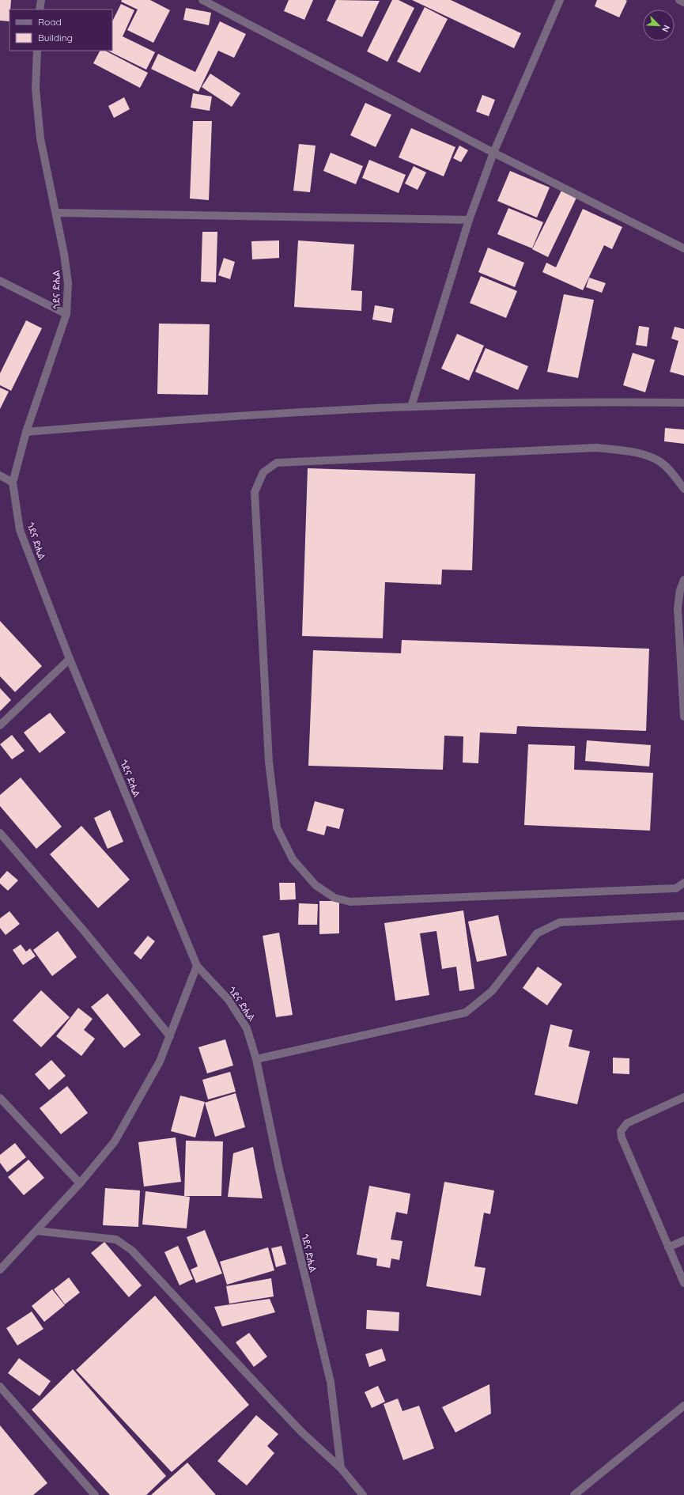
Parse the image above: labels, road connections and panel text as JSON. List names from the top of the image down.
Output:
{
  "streets": {
    "street": ["ጎደና ድሒል"]
  },
  "legend": ["Road", "Building"],
  "north": "bottom right"
}
